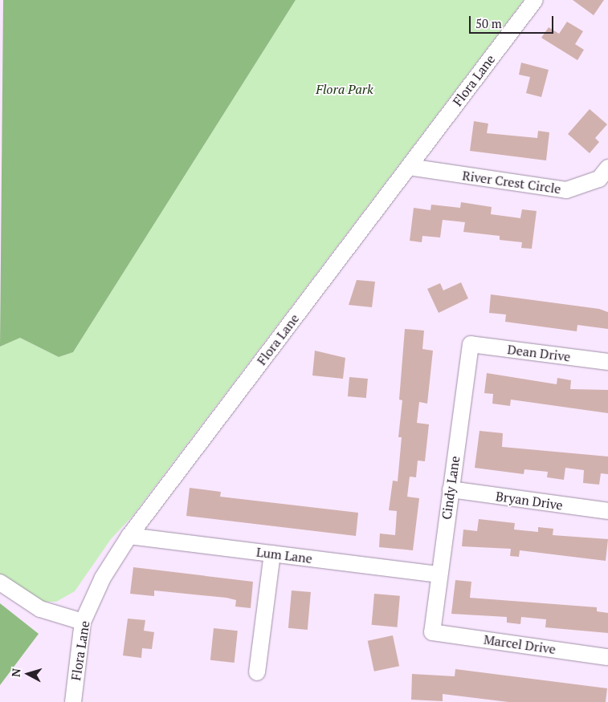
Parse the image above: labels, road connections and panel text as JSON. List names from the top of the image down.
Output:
{
  "streets": {
    "street": [
      "Flora Lane",
      "River Crest Circle",
      "Dean Drive",
      "Cindy Lane",
      "Bryan Drive",
      "Lum Lane",
      "Marcel Drive"
    ]
  },
  "crossings": [
    ["Flora Lane", "River Crest Circle"],
    ["Flora Lane", "Lum Lane"],
    ["Dean Drive", "Cindy Lane"],
    ["Cindy Lane", "Bryan Drive"],
    ["Cindy Lane", "Lum Lane"],
    ["Cindy Lane", "Marcel Drive"]
  ],
  "parks": ["Flora Park"],
  "scale_bar": "50 m",
  "north": "left"
}
